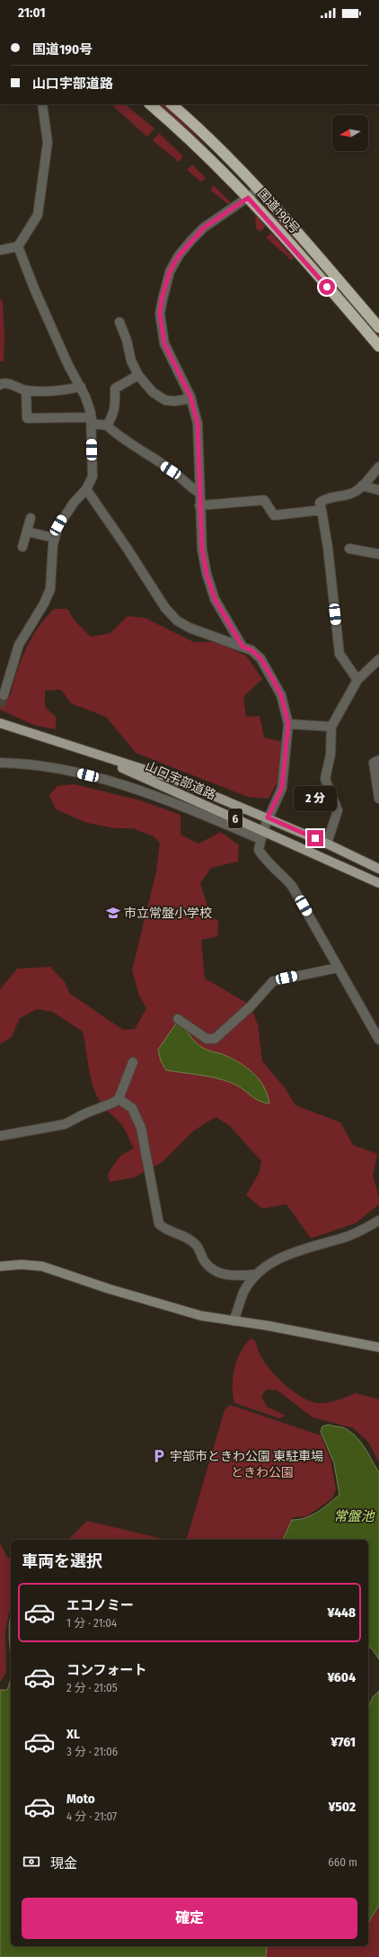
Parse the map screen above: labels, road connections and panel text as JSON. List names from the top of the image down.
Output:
{
  "streets": {
    "highway": ["国道190号"],
    "main road": ["山口宇部道路", "6"]
  },
  "water": ["常盤池"],
  "parks": ["ときわ公園"],
  "places": {
    "school or university": ["市立常盤小学校"],
    "parking": ["宇部市ときわ公園 東駐車場"]
  },
  "north": "left",
  "page": {
    "status": "21:01",
    "banner": ["国道190号", "山口宇部道路"],
    "bubble": "2 分",
    "heading": "車両を選択",
    "list": [
      {
        "name": "エコノミー",
        "note": "1 分 · 21:04",
        "value": "¥448"
      },
      {
        "name": "コンフォート",
        "note": "2 分 · 21:05",
        "value": "¥604"
      },
      {
        "name": "XL",
        "note": "3 分 · 21:06",
        "value": "¥761"
      },
      {
        "name": "Moto",
        "note": "4 分 · 21:07",
        "value": "¥502"
      }
    ],
    "pay": ["現金", "660 m"],
    "buttons": "確定"
  }
}
